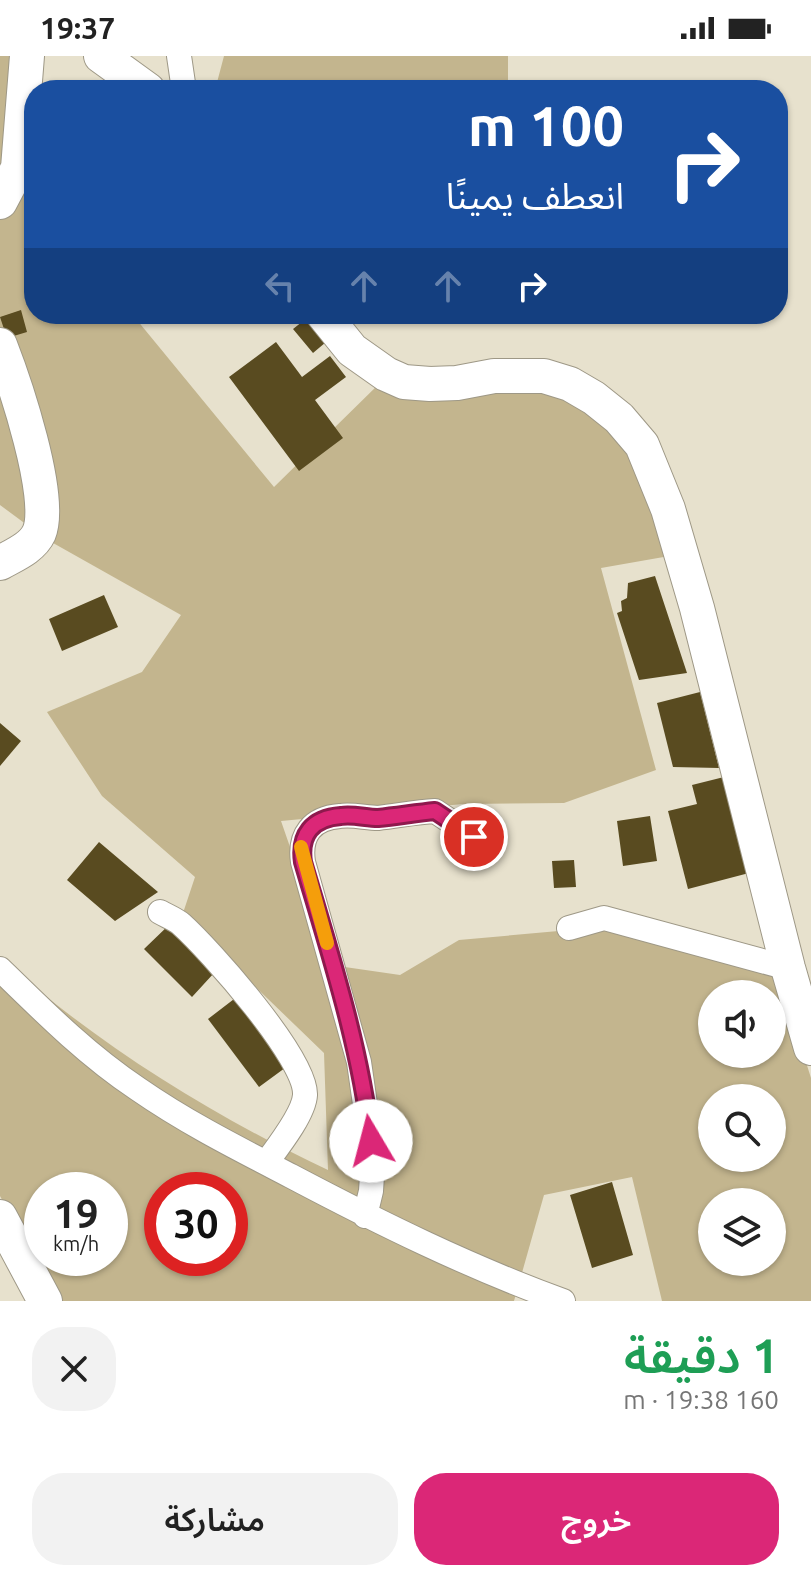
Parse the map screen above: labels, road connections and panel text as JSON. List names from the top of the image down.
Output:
{
  "page": {
    "status": "19:37",
    "turn": ["100 m", "انعطف يمينًا"],
    "speed": "19 km/h",
    "limit": "30",
    "heading": ["1 دقيقة", "160 m · 19:38"],
    "buttons": ["خروج", "مشاركة"]
  }
}
